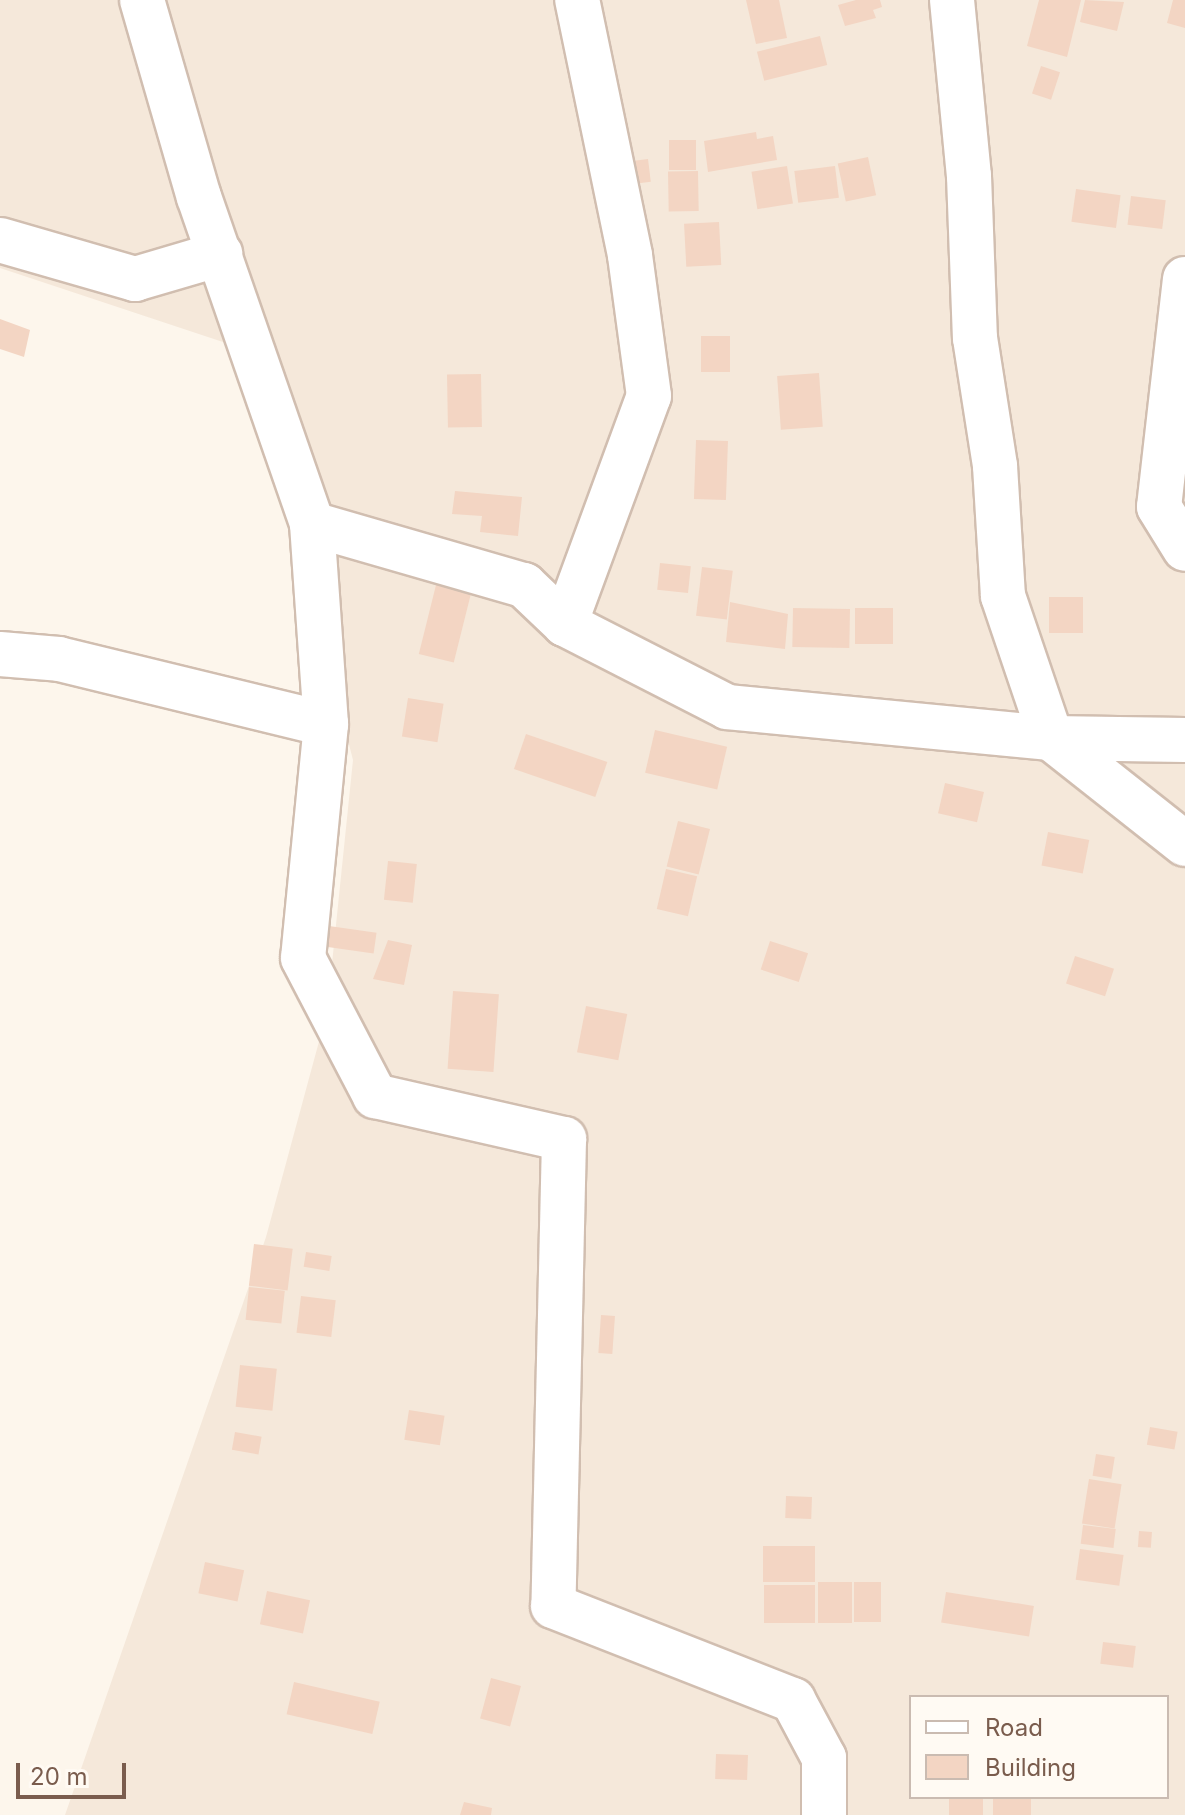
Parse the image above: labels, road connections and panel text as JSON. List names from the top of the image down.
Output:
{
  "legend": ["Road", "Building"],
  "scale_bar": "20 m"
}
